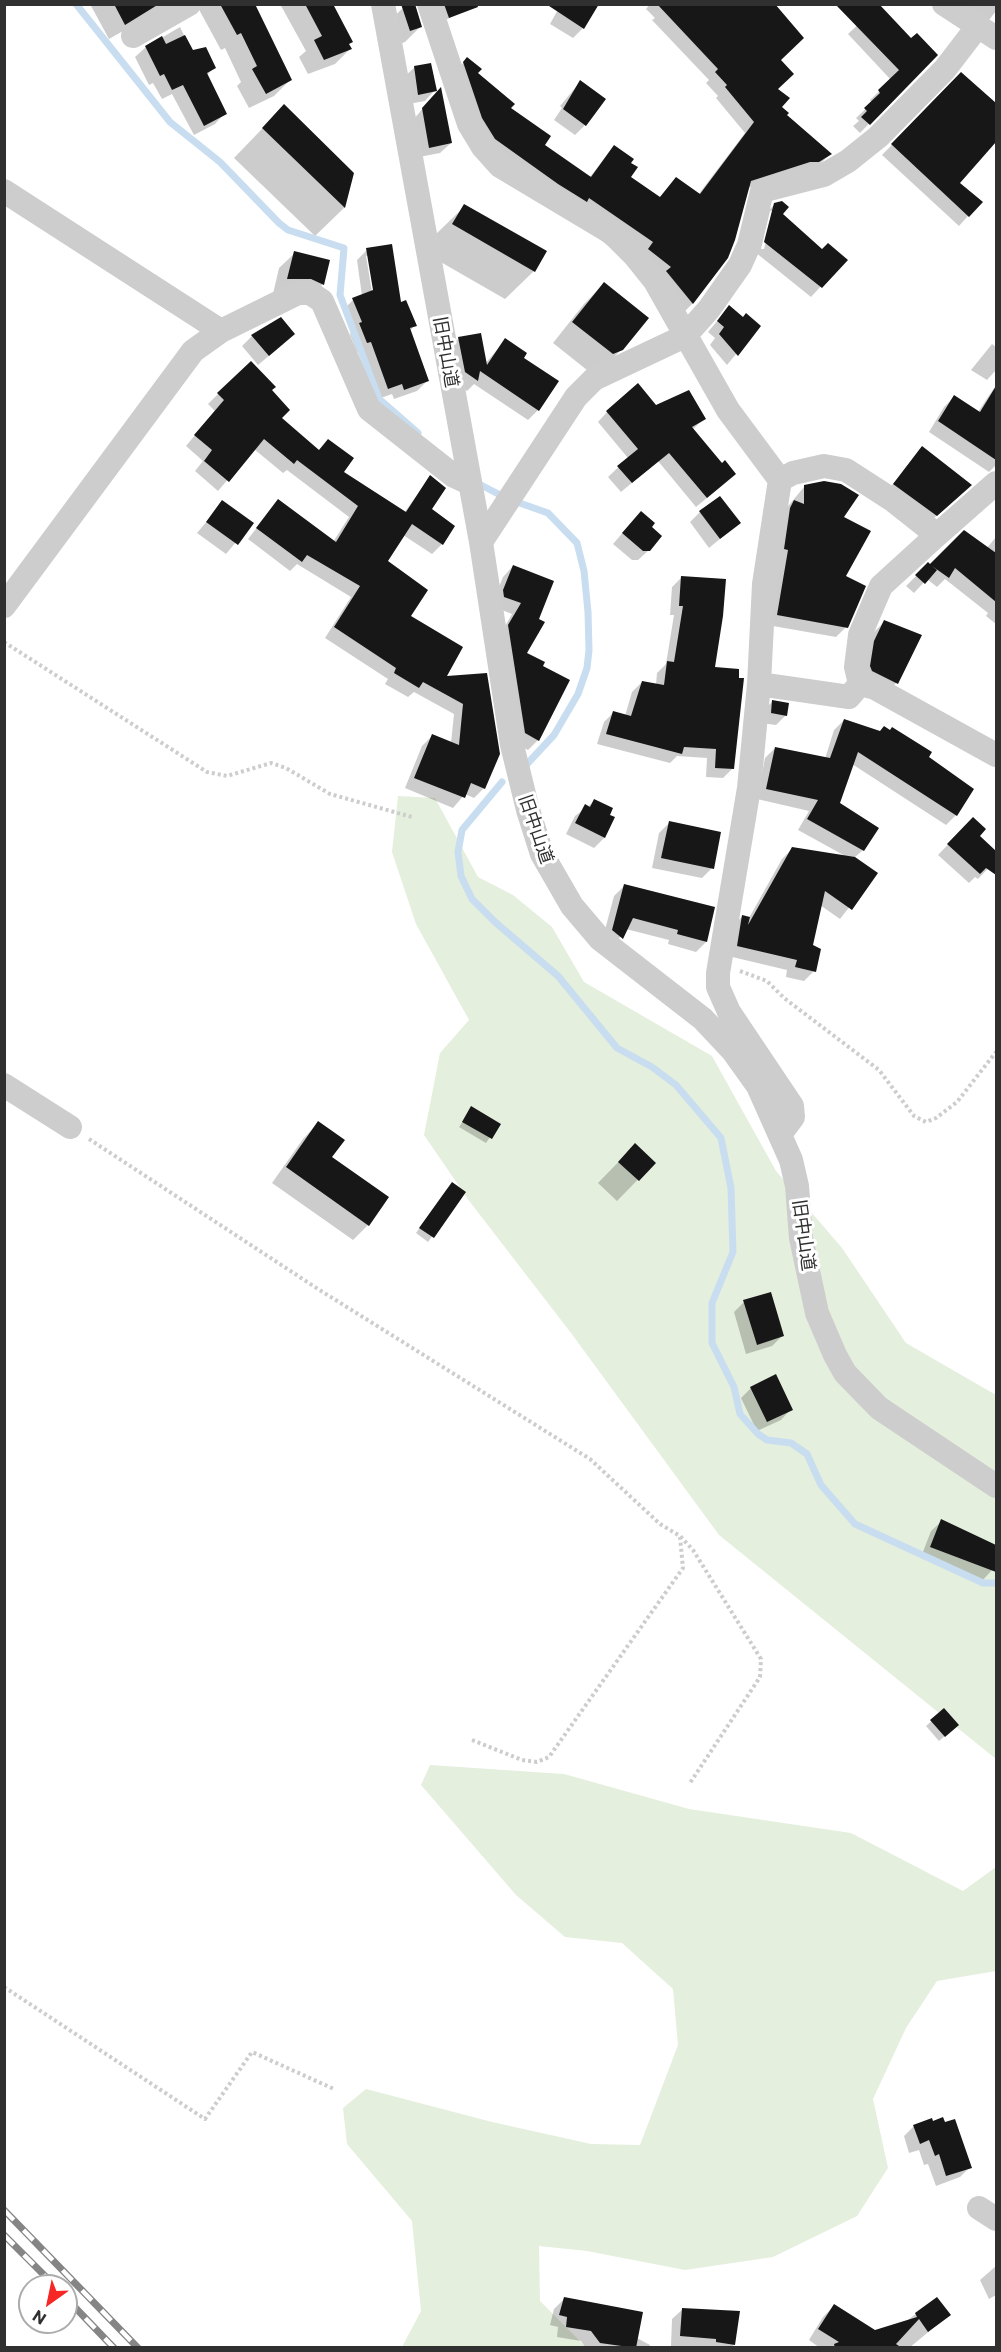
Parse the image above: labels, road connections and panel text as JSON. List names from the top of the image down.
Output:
{
  "streets": {
    "street": ["旧中山道"]
  },
  "north": "bottom left"
}
